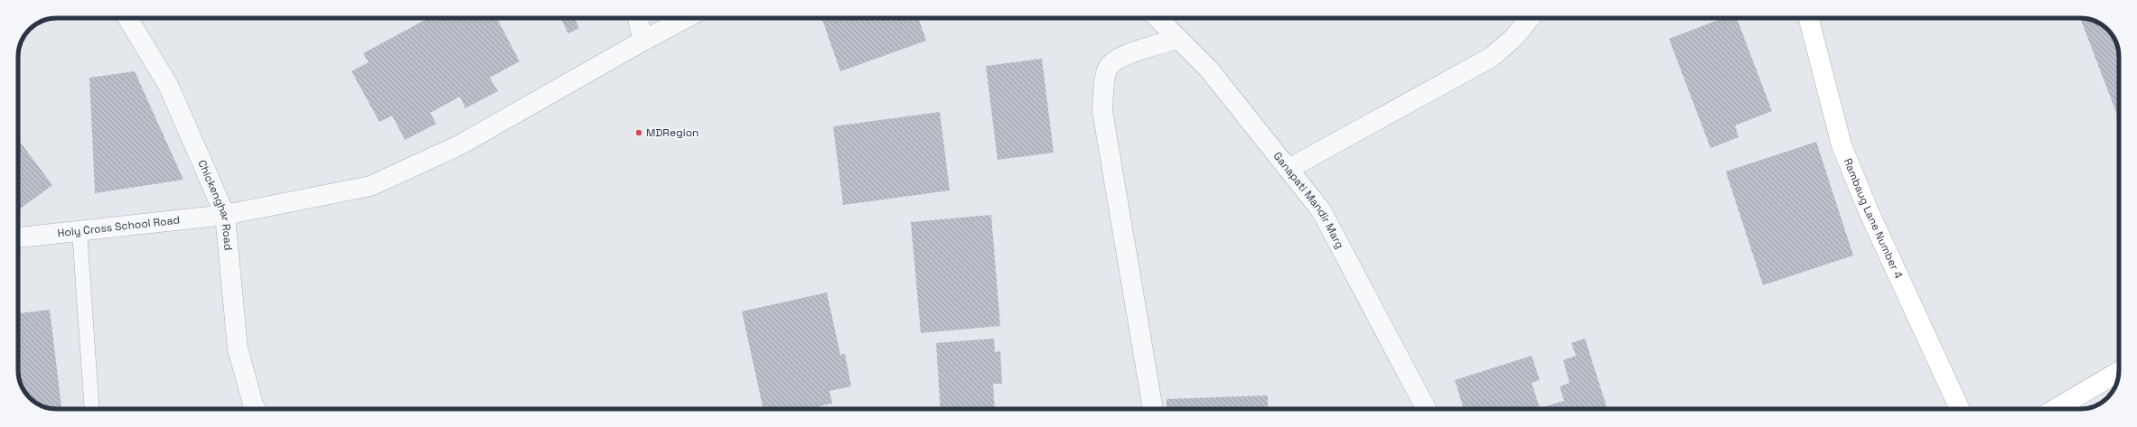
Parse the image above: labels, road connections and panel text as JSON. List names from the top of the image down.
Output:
{
  "streets": {
    "street": [
      "Ganapati Mandir Marg",
      "Chickenghar Road",
      "Rambaug Lane Number 4",
      "Holy Cross School Road"
    ]
  },
  "crossings": [
    ["Chickenghar Road", "Holy Cross School Road"]
  ],
  "places": ["MDRegion"]
}
